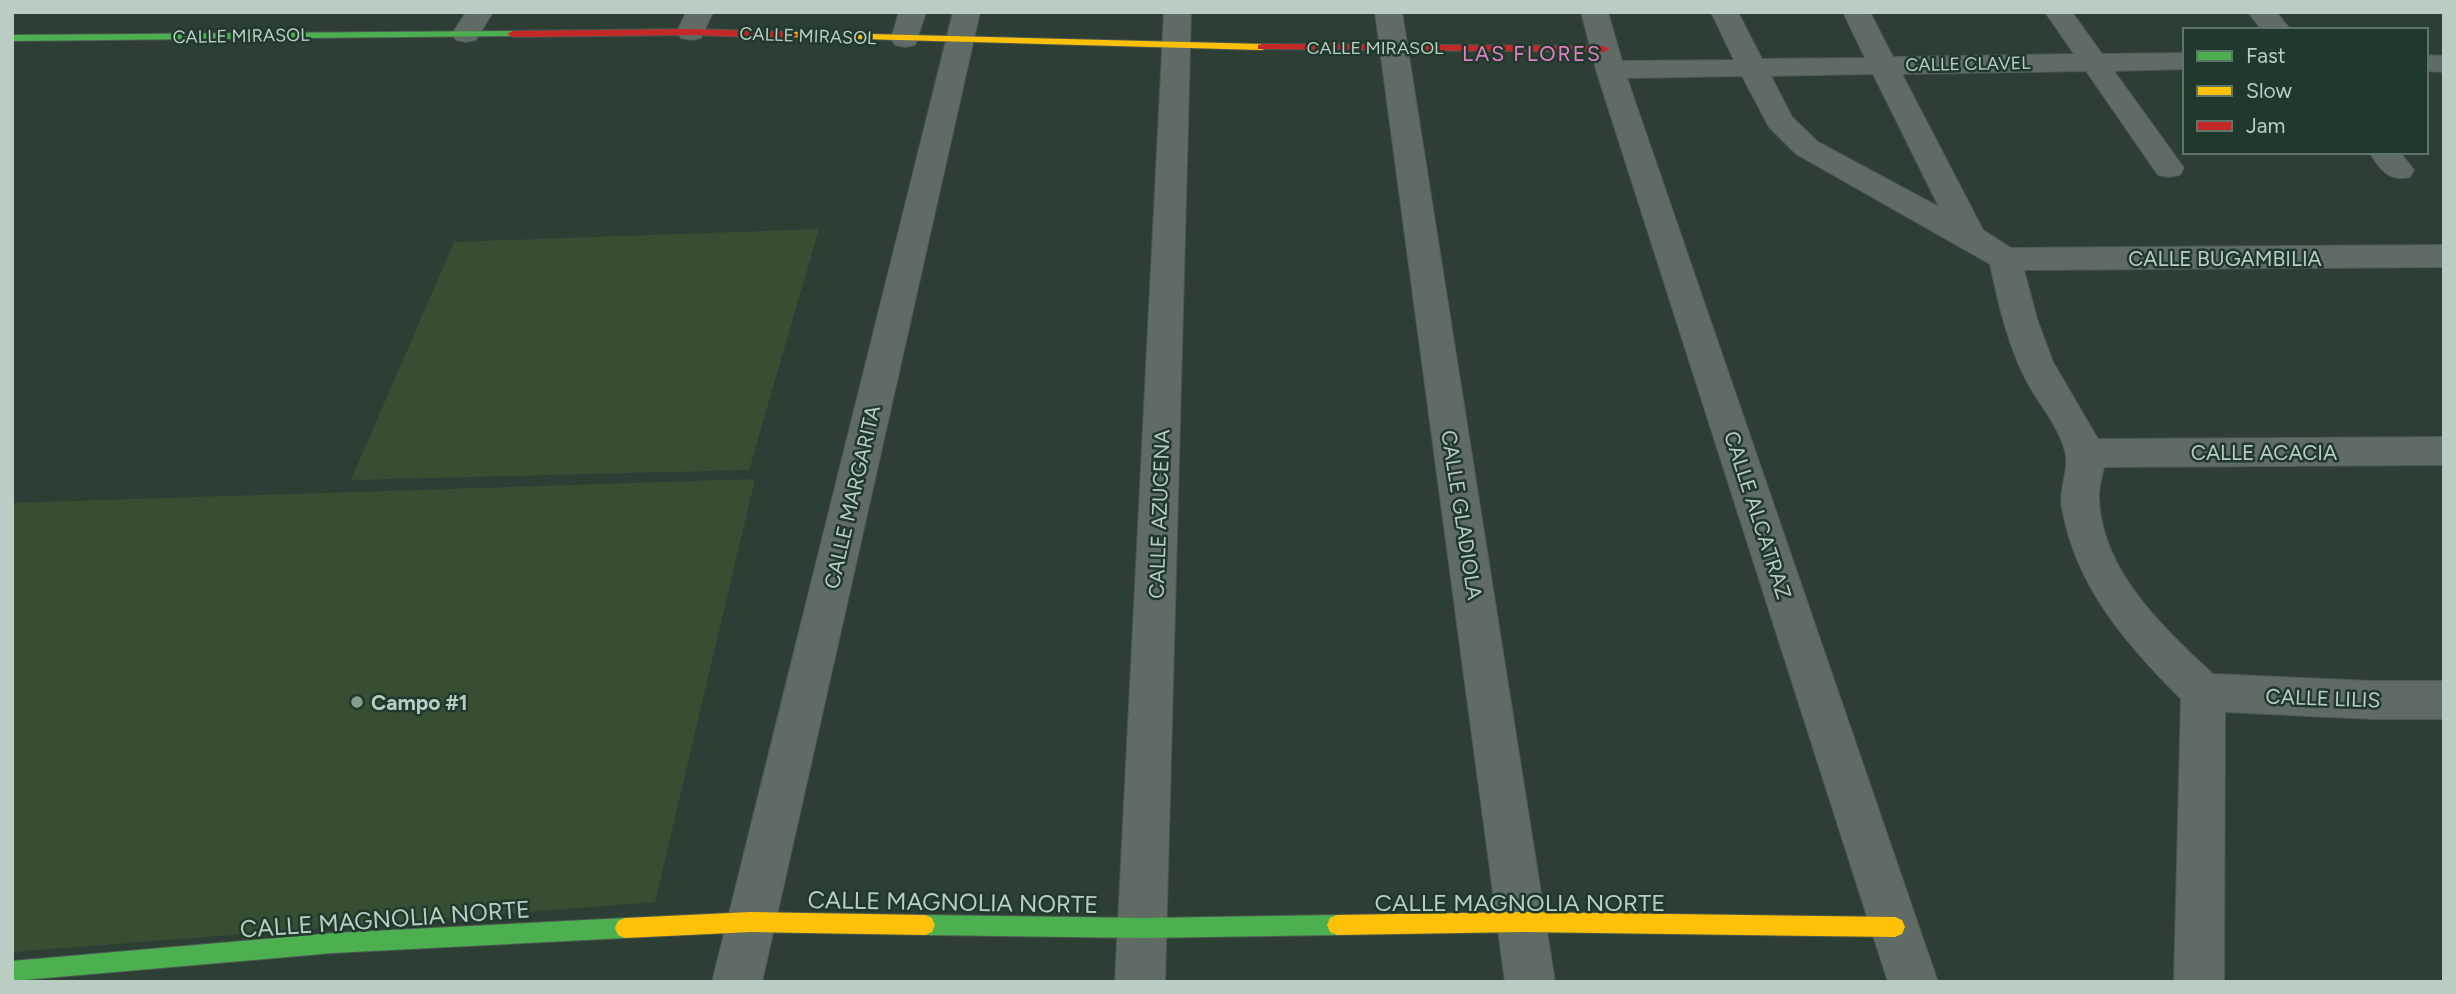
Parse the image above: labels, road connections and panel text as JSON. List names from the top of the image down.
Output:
{
  "streets": {
    "street": [
      "CALLE MIRASOL",
      "CALLE CLAVEL",
      "CALLE BUGAMBILIA",
      "CALLE ACACIA",
      "CALLE MARGARITA",
      "CALLE AZUCENA",
      "CALLE GLADIOLA",
      "CALLE ALCATRAZ",
      "CALLE LILIS",
      "CALLE MAGNOLIA NORTE"
    ]
  },
  "crossings": [
    ["CALLE MIRASOL", "CALLE CLAVEL"],
    ["CALLE MIRASOL", "CALLE MARGARITA"],
    ["CALLE MIRASOL", "CALLE AZUCENA"],
    ["CALLE MIRASOL", "CALLE GLADIOLA"],
    ["CALLE MIRASOL", "CALLE ALCATRAZ"],
    ["CALLE MARGARITA", "CALLE MAGNOLIA NORTE"],
    ["CALLE AZUCENA", "CALLE MAGNOLIA NORTE"],
    ["CALLE GLADIOLA", "CALLE MAGNOLIA NORTE"],
    ["CALLE ALCATRAZ", "CALLE MAGNOLIA NORTE"]
  ],
  "districts": ["LAS FLORES"],
  "places": ["Campo #1"],
  "legend": ["Fast", "Slow", "Jam"]
}
